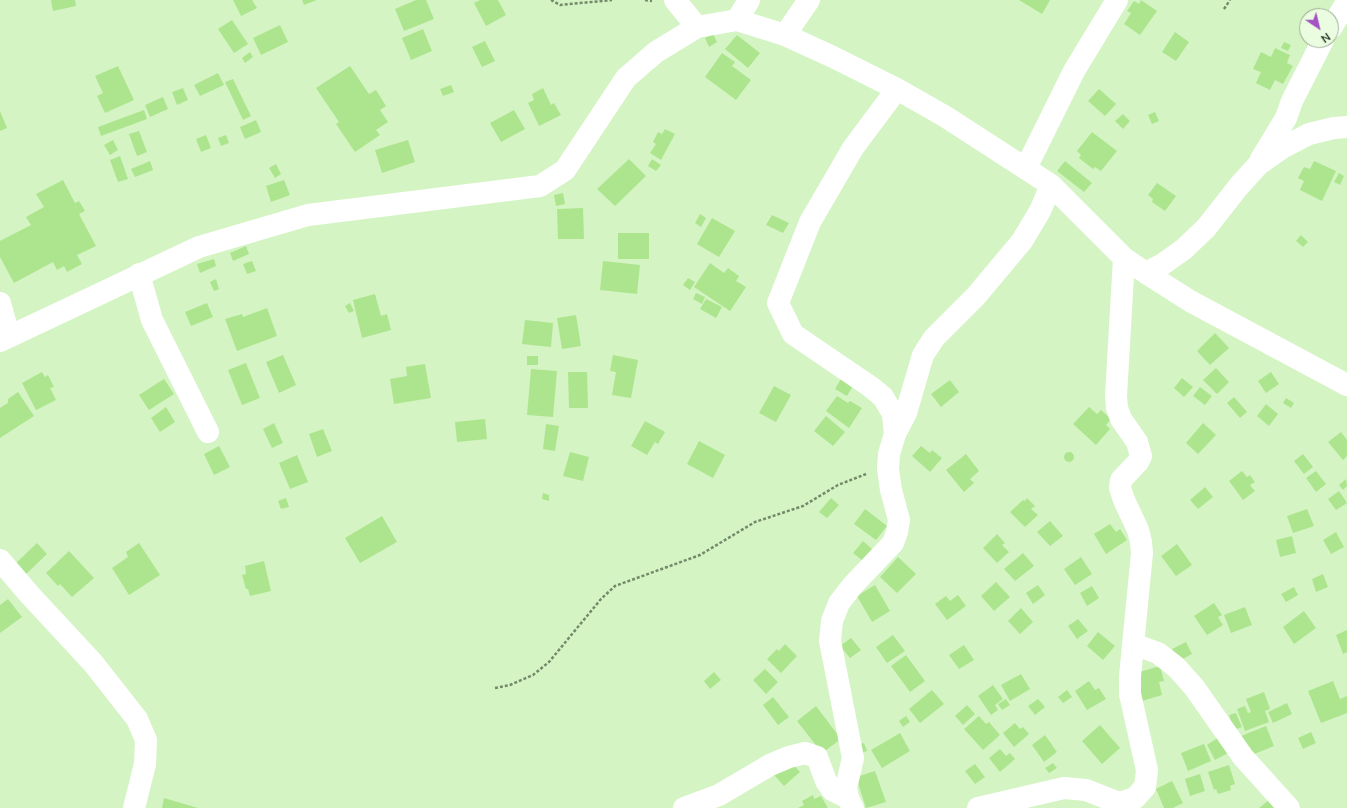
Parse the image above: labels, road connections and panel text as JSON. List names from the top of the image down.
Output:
{
  "north": "bottom right"
}
